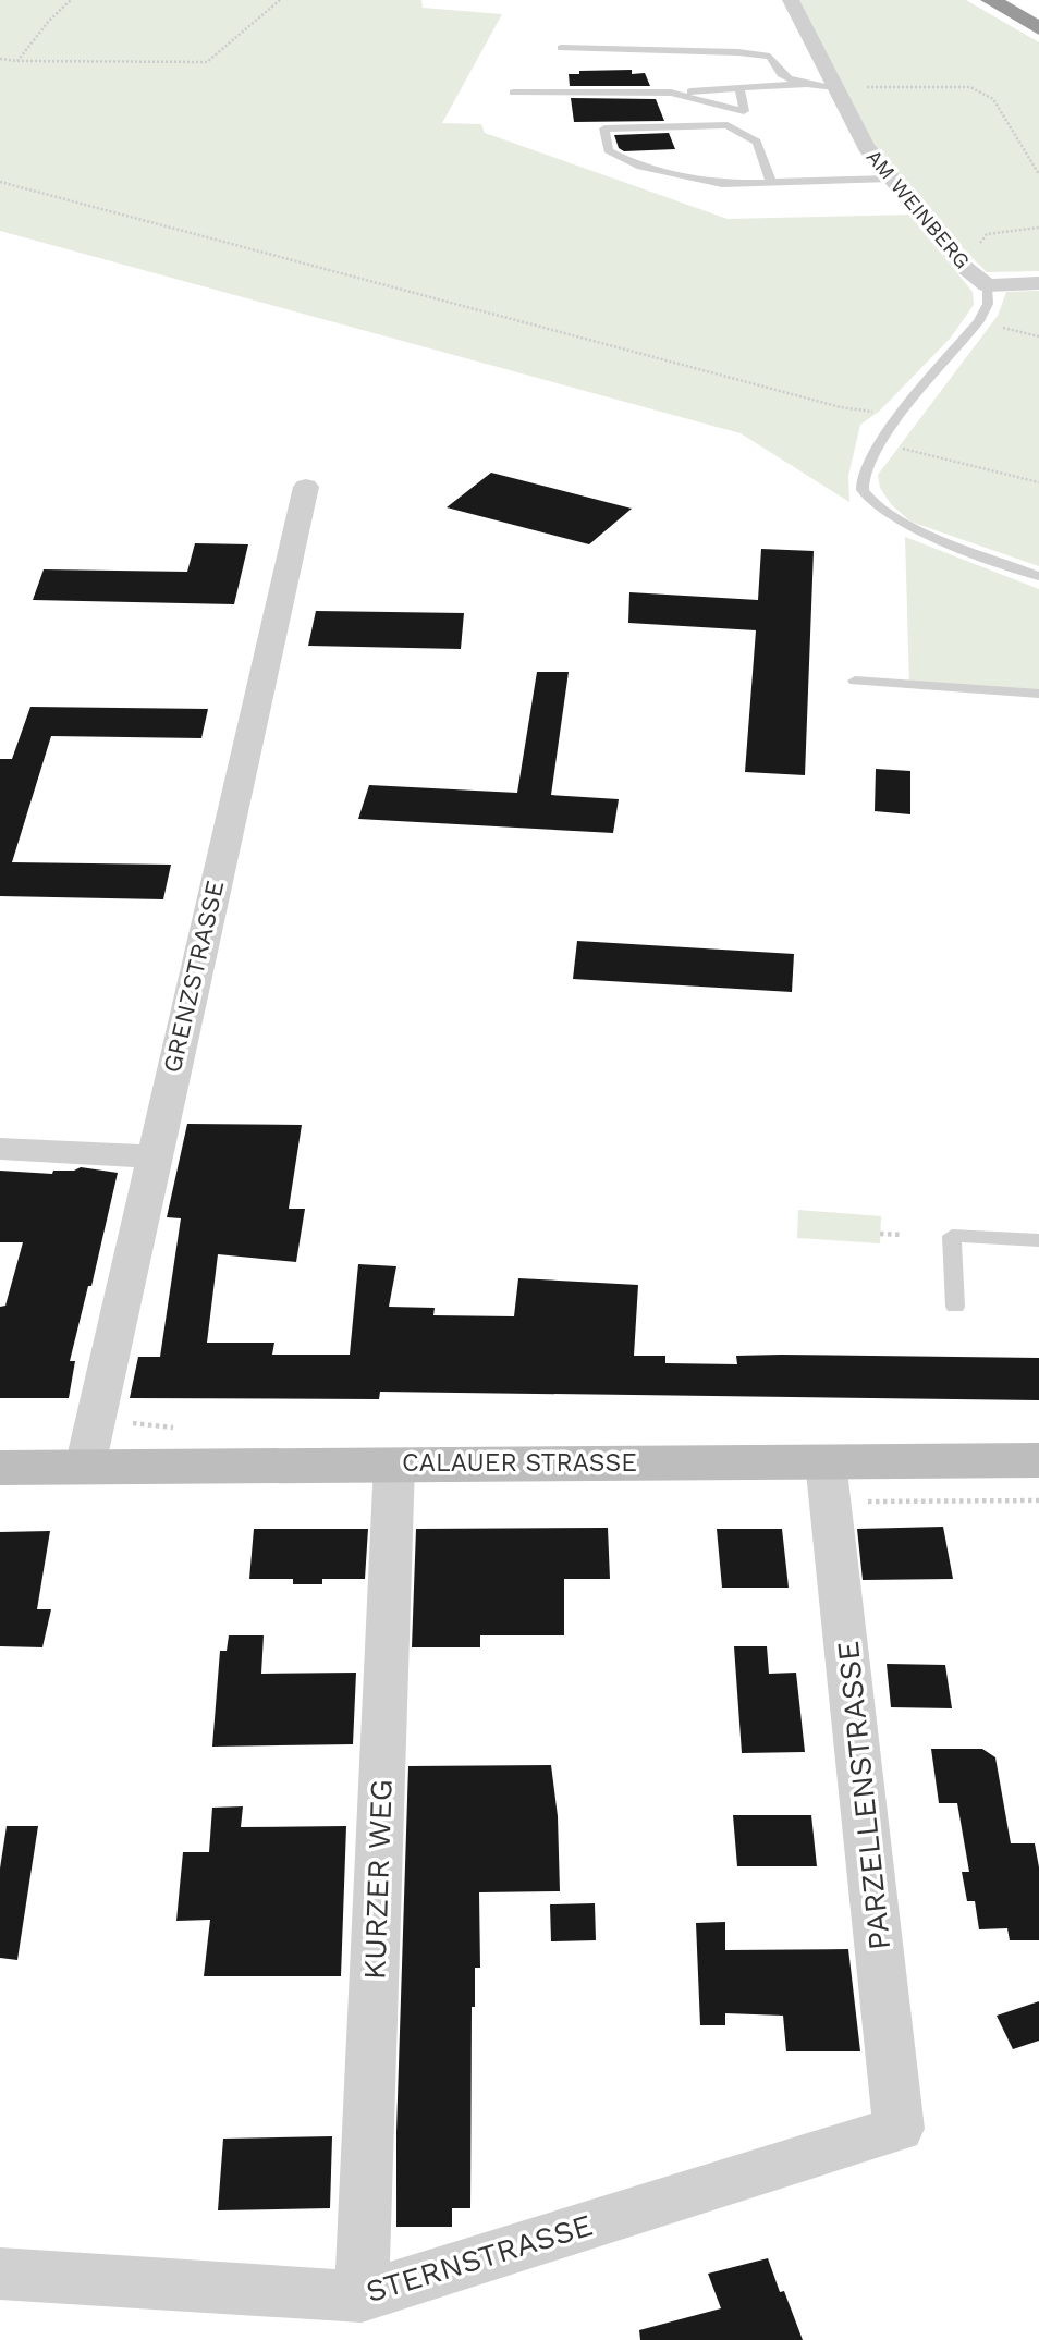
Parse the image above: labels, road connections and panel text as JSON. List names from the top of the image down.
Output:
{
  "streets": {
    "street": [
      "AM WEINBERG",
      "GRENZSTRASSE",
      "CALAUER STRASSE",
      "PARZELLENSTRASSE",
      "KURZER WEG",
      "STERNSTRASSE"
    ]
  },
  "crossings": [
    ["GRENZSTRASSE", "CALAUER STRASSE"],
    ["CALAUER STRASSE", "PARZELLENSTRASSE"],
    ["CALAUER STRASSE", "KURZER WEG"],
    ["PARZELLENSTRASSE", "STERNSTRASSE"],
    ["KURZER WEG", "STERNSTRASSE"]
  ]
}
